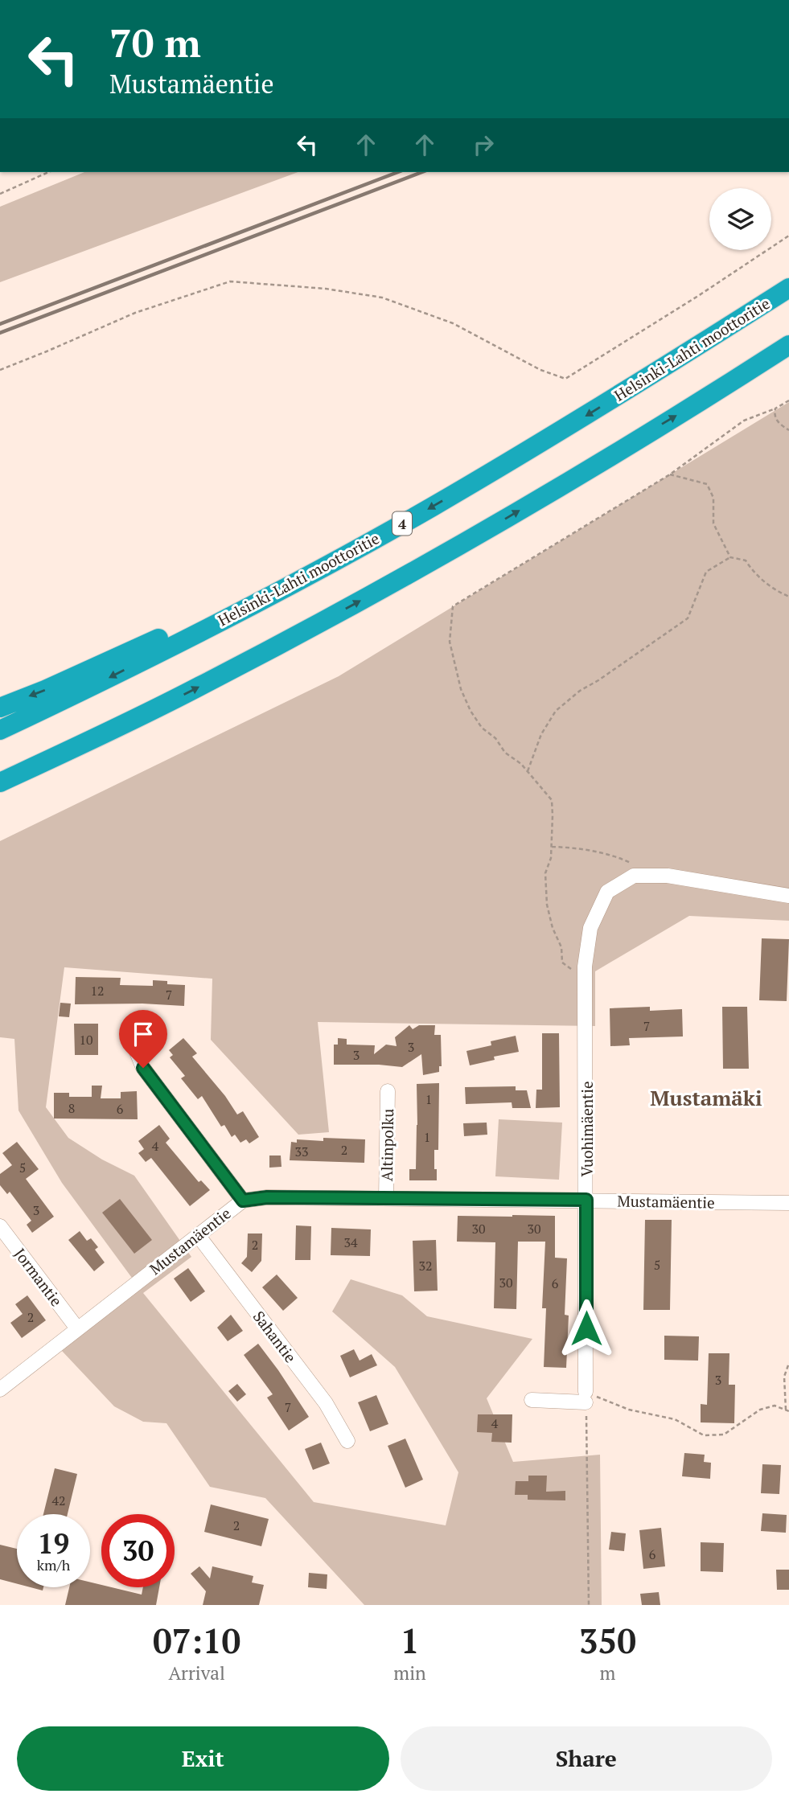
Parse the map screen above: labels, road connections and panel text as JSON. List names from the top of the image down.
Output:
{
  "streets": {
    "highway": ["Helsinki-Lahti moottoritie", "4"],
    "street": [
      "Vuohimäentie",
      "Altinpolku",
      "Mustamäentie",
      "Jormantie",
      "Sahantie"
    ]
  },
  "crossings": [
    ["Vuohimäentie", "Mustamäentie"],
    ["Altinpolku", "Mustamäentie"],
    ["Mustamäentie", "Jormantie"],
    ["Mustamäentie", "Sahantie"]
  ],
  "districts": ["Mustamäki"],
  "house_numbers": [
    "12",
    "7",
    "7",
    "10",
    "3",
    "3",
    "1",
    "8",
    "6",
    "1",
    "4",
    "2",
    "33",
    "5",
    "3",
    "30",
    "30",
    "34",
    "2",
    "5",
    "32",
    "30",
    "6",
    "2",
    "3",
    "7",
    "4",
    "42",
    "2",
    "6"
  ],
  "page": {
    "turn": ["70 m", "Mustamäentie"],
    "speed": "19 km/h",
    "limit": "30",
    "eta": [
      "07:10",
      "Arrival",
      "1",
      "min",
      "350",
      "m"
    ],
    "buttons": ["Exit", "Share"]
  }
}
